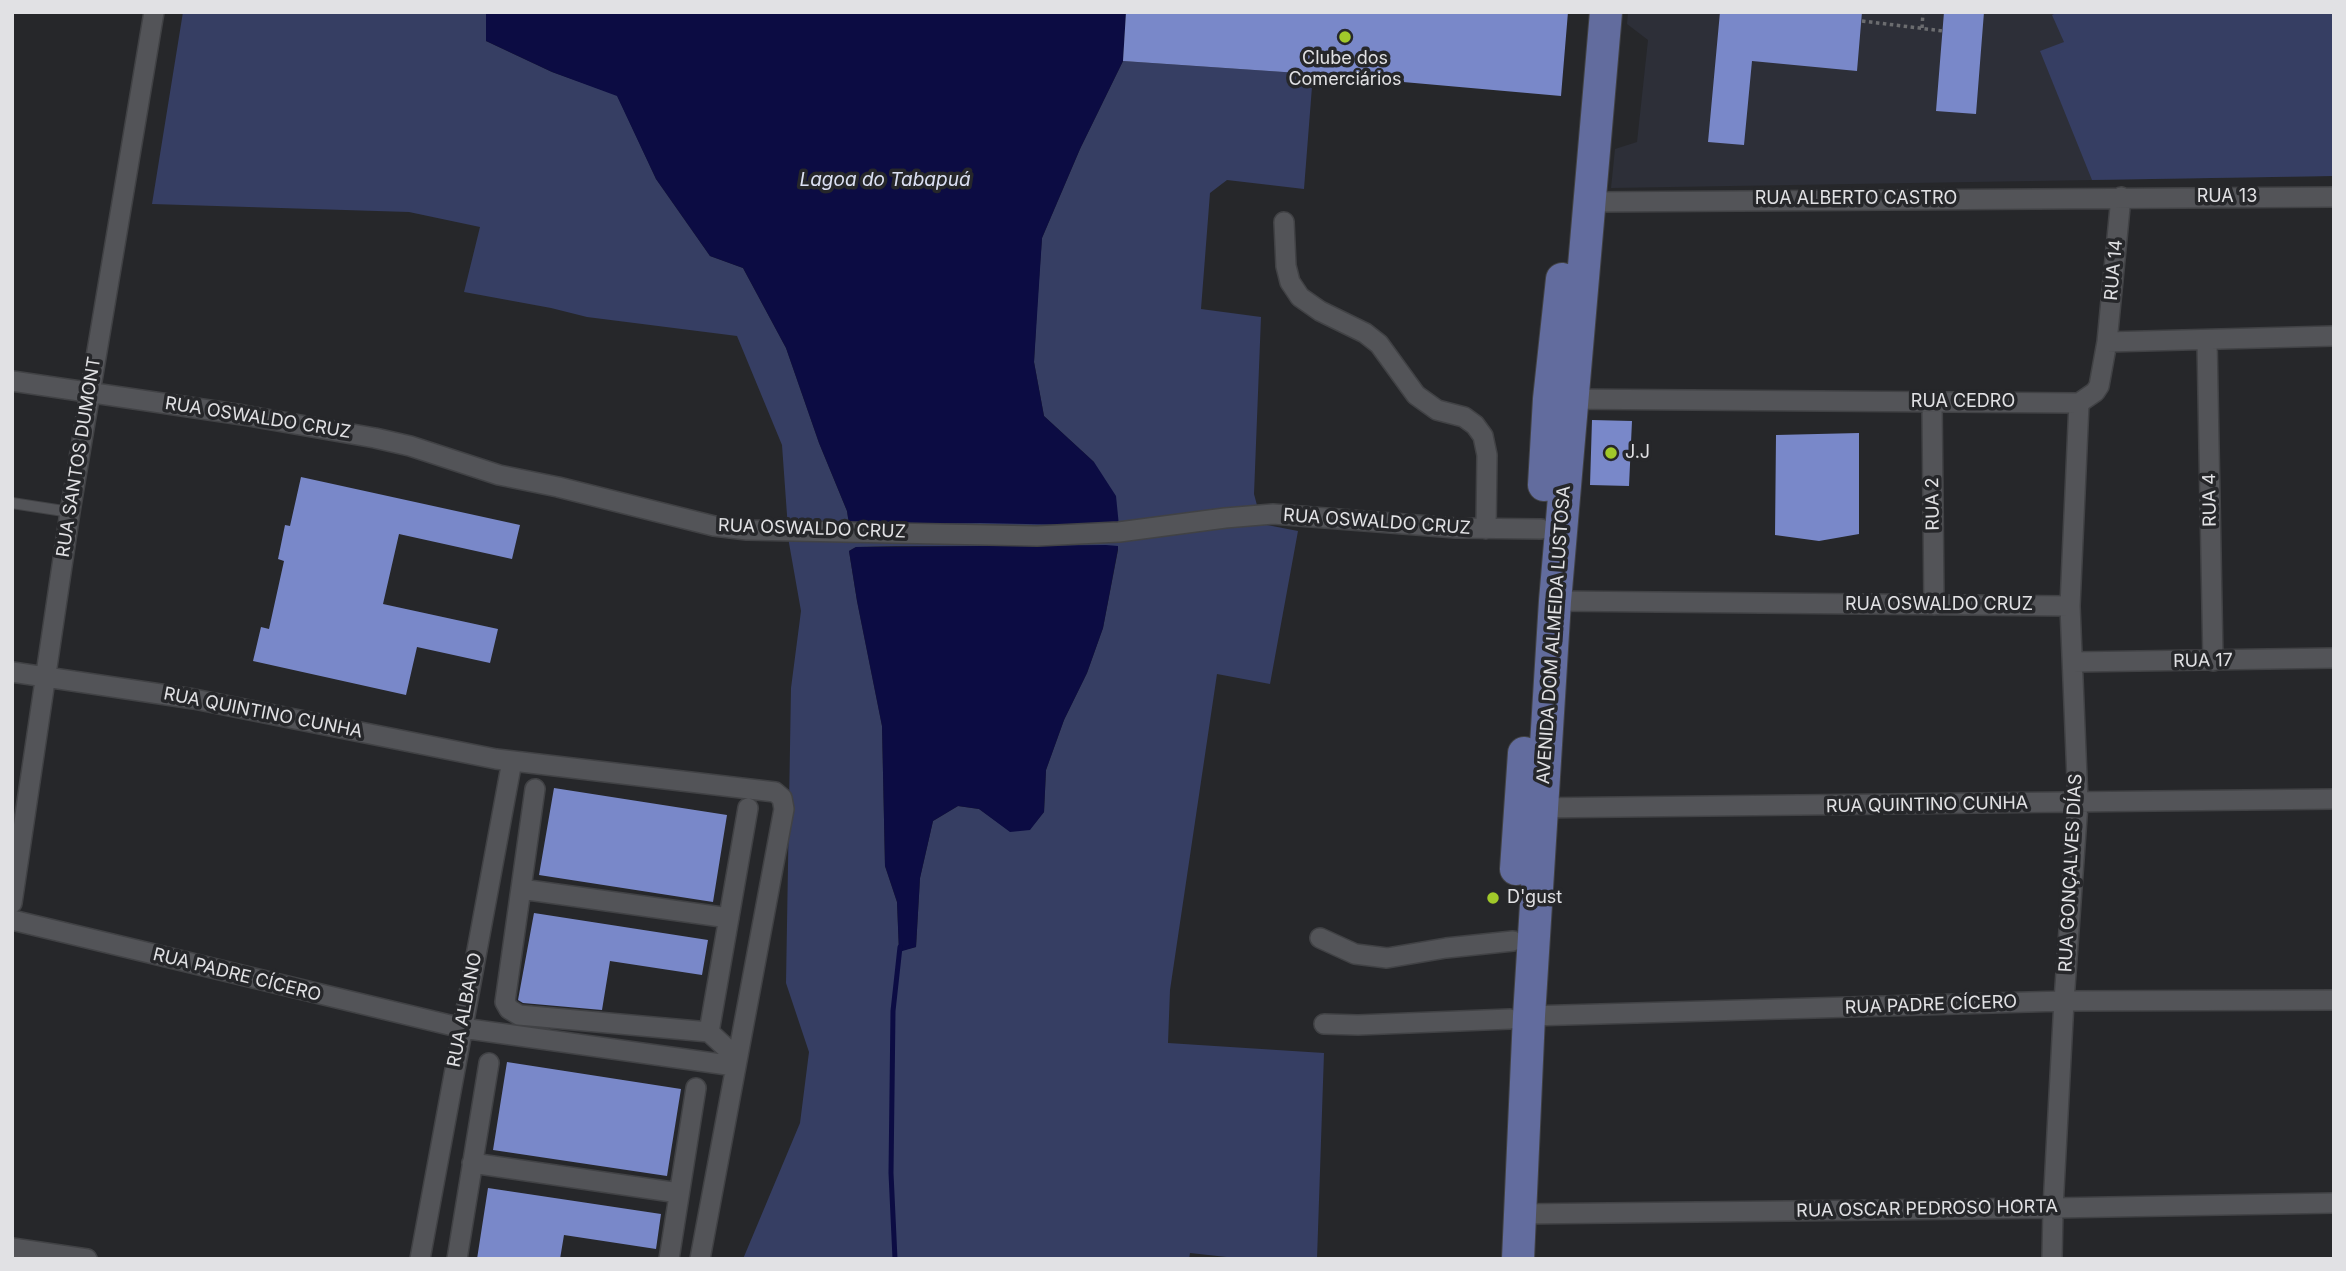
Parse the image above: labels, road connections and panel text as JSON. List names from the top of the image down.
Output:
{
  "streets": {
    "main road": ["AVENIDA DOM ALMEIDA LUSTOSA"],
    "street": [
      "RUA 13",
      "RUA ALBERTO CASTRO",
      "RUA 14",
      "RUA CEDRO",
      "RUA OSWALDO CRUZ",
      "RUA SANTOS DUMONT",
      "RUA 4",
      "RUA 2",
      "RUA 17",
      "RUA QUINTINO CUNHA",
      "RUA GONÇALVES DÍAS",
      "RUA PADRE CÍCERO",
      "RUA ALBANO",
      "RUA OSCAR PEDROSO HORTA"
    ]
  },
  "crossings": [
    ["RUA 13", "RUA ALBERTO CASTRO"],
    ["RUA 13", "RUA 14"],
    ["RUA ALBERTO CASTRO", "RUA 14"],
    ["RUA ALBERTO CASTRO", "AVENIDA DOM ALMEIDA LUSTOSA"],
    ["RUA CEDRO", "RUA 2"],
    ["RUA CEDRO", "AVENIDA DOM ALMEIDA LUSTOSA"],
    ["RUA CEDRO", "RUA GONÇALVES DÍAS"],
    ["RUA OSWALDO CRUZ", "RUA SANTOS DUMONT"],
    ["RUA OSWALDO CRUZ", "RUA 2"],
    ["RUA OSWALDO CRUZ", "AVENIDA DOM ALMEIDA LUSTOSA"],
    ["RUA OSWALDO CRUZ", "RUA GONÇALVES DÍAS"],
    ["RUA SANTOS DUMONT", "RUA QUINTINO CUNHA"],
    ["RUA 4", "RUA 17"],
    ["AVENIDA DOM ALMEIDA LUSTOSA", "RUA QUINTINO CUNHA"],
    ["AVENIDA DOM ALMEIDA LUSTOSA", "RUA PADRE CÍCERO"],
    ["AVENIDA DOM ALMEIDA LUSTOSA", "RUA OSCAR PEDROSO HORTA"],
    ["RUA 17", "RUA GONÇALVES DÍAS"],
    ["RUA QUINTINO CUNHA", "RUA GONÇALVES DÍAS"],
    ["RUA QUINTINO CUNHA", "RUA PADRE CÍCERO"],
    ["RUA QUINTINO CUNHA", "RUA ALBANO"],
    ["RUA GONÇALVES DÍAS", "RUA PADRE CÍCERO"],
    ["RUA GONÇALVES DÍAS", "RUA OSCAR PEDROSO HORTA"],
    ["RUA PADRE CÍCERO", "RUA ALBANO"]
  ],
  "water": ["Lagoa do Tabapuá"],
  "places": ["Clube dos Comerciários", "J.J", "D'gust"]
}
